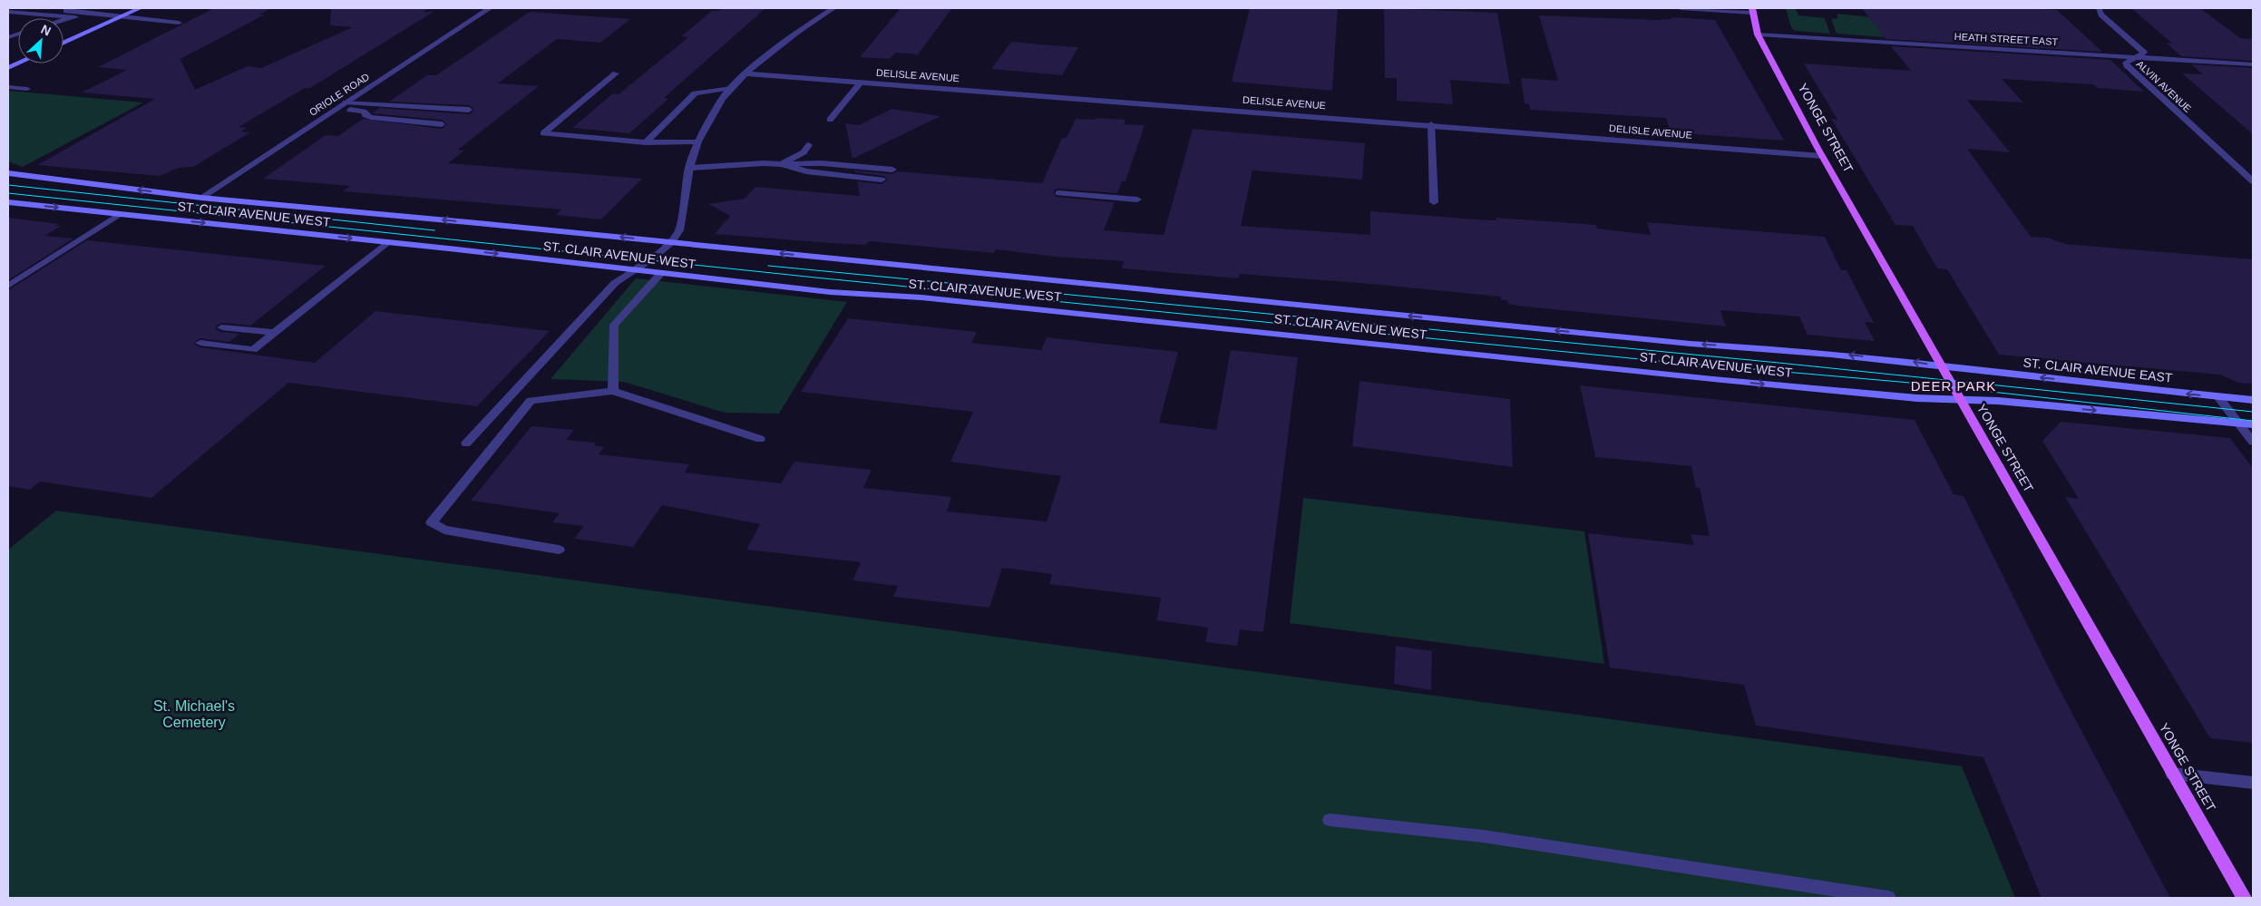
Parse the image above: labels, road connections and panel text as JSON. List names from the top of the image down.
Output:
{
  "streets": {
    "main road": ["YONGE STREET", "ST. CLAIR AVENUE WEST", "ST. CLAIR AVENUE EAST"],
    "street": [
      "HEATH STREET EAST",
      "DELISLE AVENUE",
      "ALVIN AVENUE",
      "ORIOLE ROAD"
    ]
  },
  "crossings": [
    ["HEATH STREET EAST", "ALVIN AVENUE"],
    ["HEATH STREET EAST", "YONGE STREET"],
    ["DELISLE AVENUE", "YONGE STREET"],
    ["ORIOLE ROAD", "ST. CLAIR AVENUE WEST"],
    ["YONGE STREET", "ST. CLAIR AVENUE WEST"],
    ["YONGE STREET", "ST. CLAIR AVENUE EAST"],
    ["ST. CLAIR AVENUE WEST", "ST. CLAIR AVENUE EAST"]
  ],
  "districts": ["DEER PARK"],
  "parks": ["St. Michael's Cemetery"],
  "north": "top right"
}
